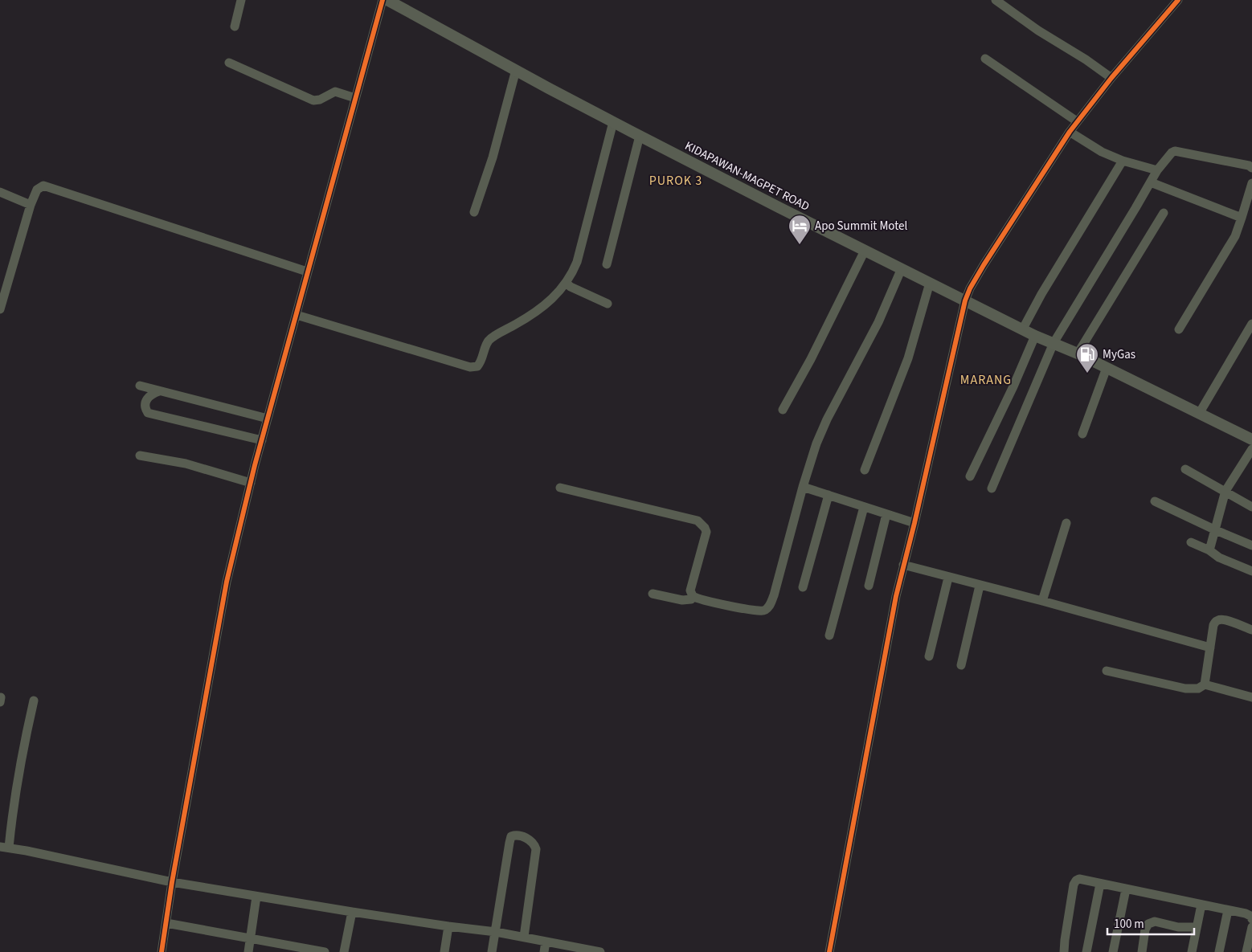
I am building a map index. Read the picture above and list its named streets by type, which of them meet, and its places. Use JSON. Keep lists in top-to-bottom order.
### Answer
{
  "streets": {
    "main road": ["KIDAPAWAN-MAGPET ROAD"]
  },
  "districts": ["PUROK 3", "MARANG"],
  "places": {
    "hotel": ["Apo Summit Motel"],
    "fuel station": ["MyGas"]
  },
  "scale_bar": "100 m"
}
